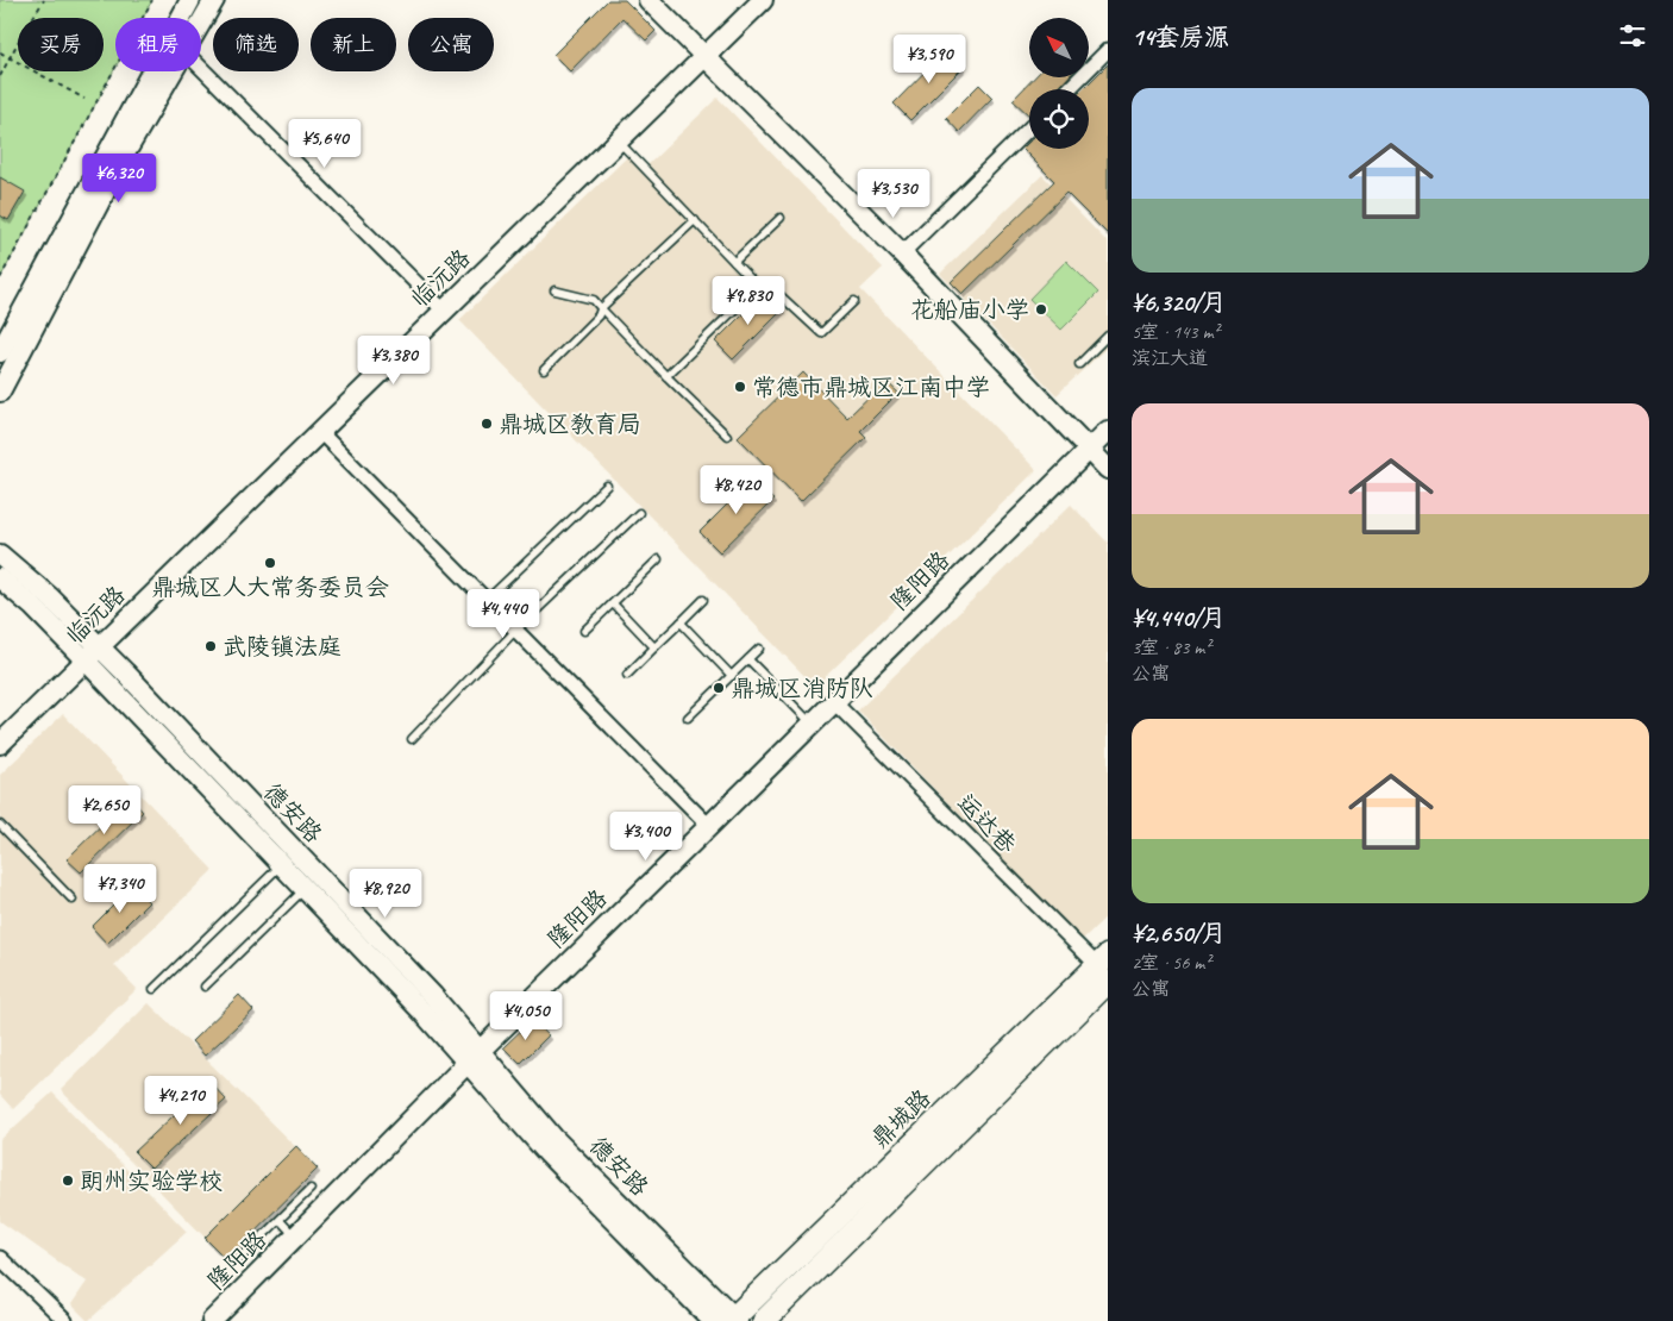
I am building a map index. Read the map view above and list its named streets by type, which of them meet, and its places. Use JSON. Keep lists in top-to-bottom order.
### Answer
{
  "streets": {
    "main road": ["鼎城路"],
    "street": [
      "临沅路",
      "隆阳路",
      "德安路",
      "运达巷"
    ]
  },
  "crossings": [
    ["临沅路", "德安路"],
    ["隆阳路", "德安路"],
    ["隆阳路", "运达巷"],
    ["德安路", "鼎城路"],
    ["运达巷", "鼎城路"]
  ],
  "places": [
    "花船庙小学",
    "常德市鼎城区江南中学",
    "鼎城区教育局",
    "鼎城区人大常务委员会",
    "武陵镇法庭",
    "鼎城区消防队",
    "朗州实验学校"
  ],
  "north": "top left",
  "page": {
    "heading": "14套房源",
    "chip": [
      "买房",
      "租房",
      "筛选",
      "新上",
      "公寓"
    ],
    "price": [
      "¥3,590",
      "¥5,640",
      "¥6,320",
      "¥3,530",
      "¥9,830",
      "¥3,380",
      "¥8,420",
      "¥4,440",
      "¥2,650",
      "¥3,400",
      "¥7,340",
      "¥8,920",
      "¥4,050",
      "¥4,210"
    ],
    "list": [
      {
        "name": "¥6,320/月",
        "note": "5室 · 143 m² · 滨江大道"
      },
      {
        "name": "¥4,440/月",
        "note": "3室 · 83 m² · 公寓"
      },
      {
        "name": "¥2,650/月",
        "note": "2室 · 56 m² · 公寓"
      }
    ]
  }
}
